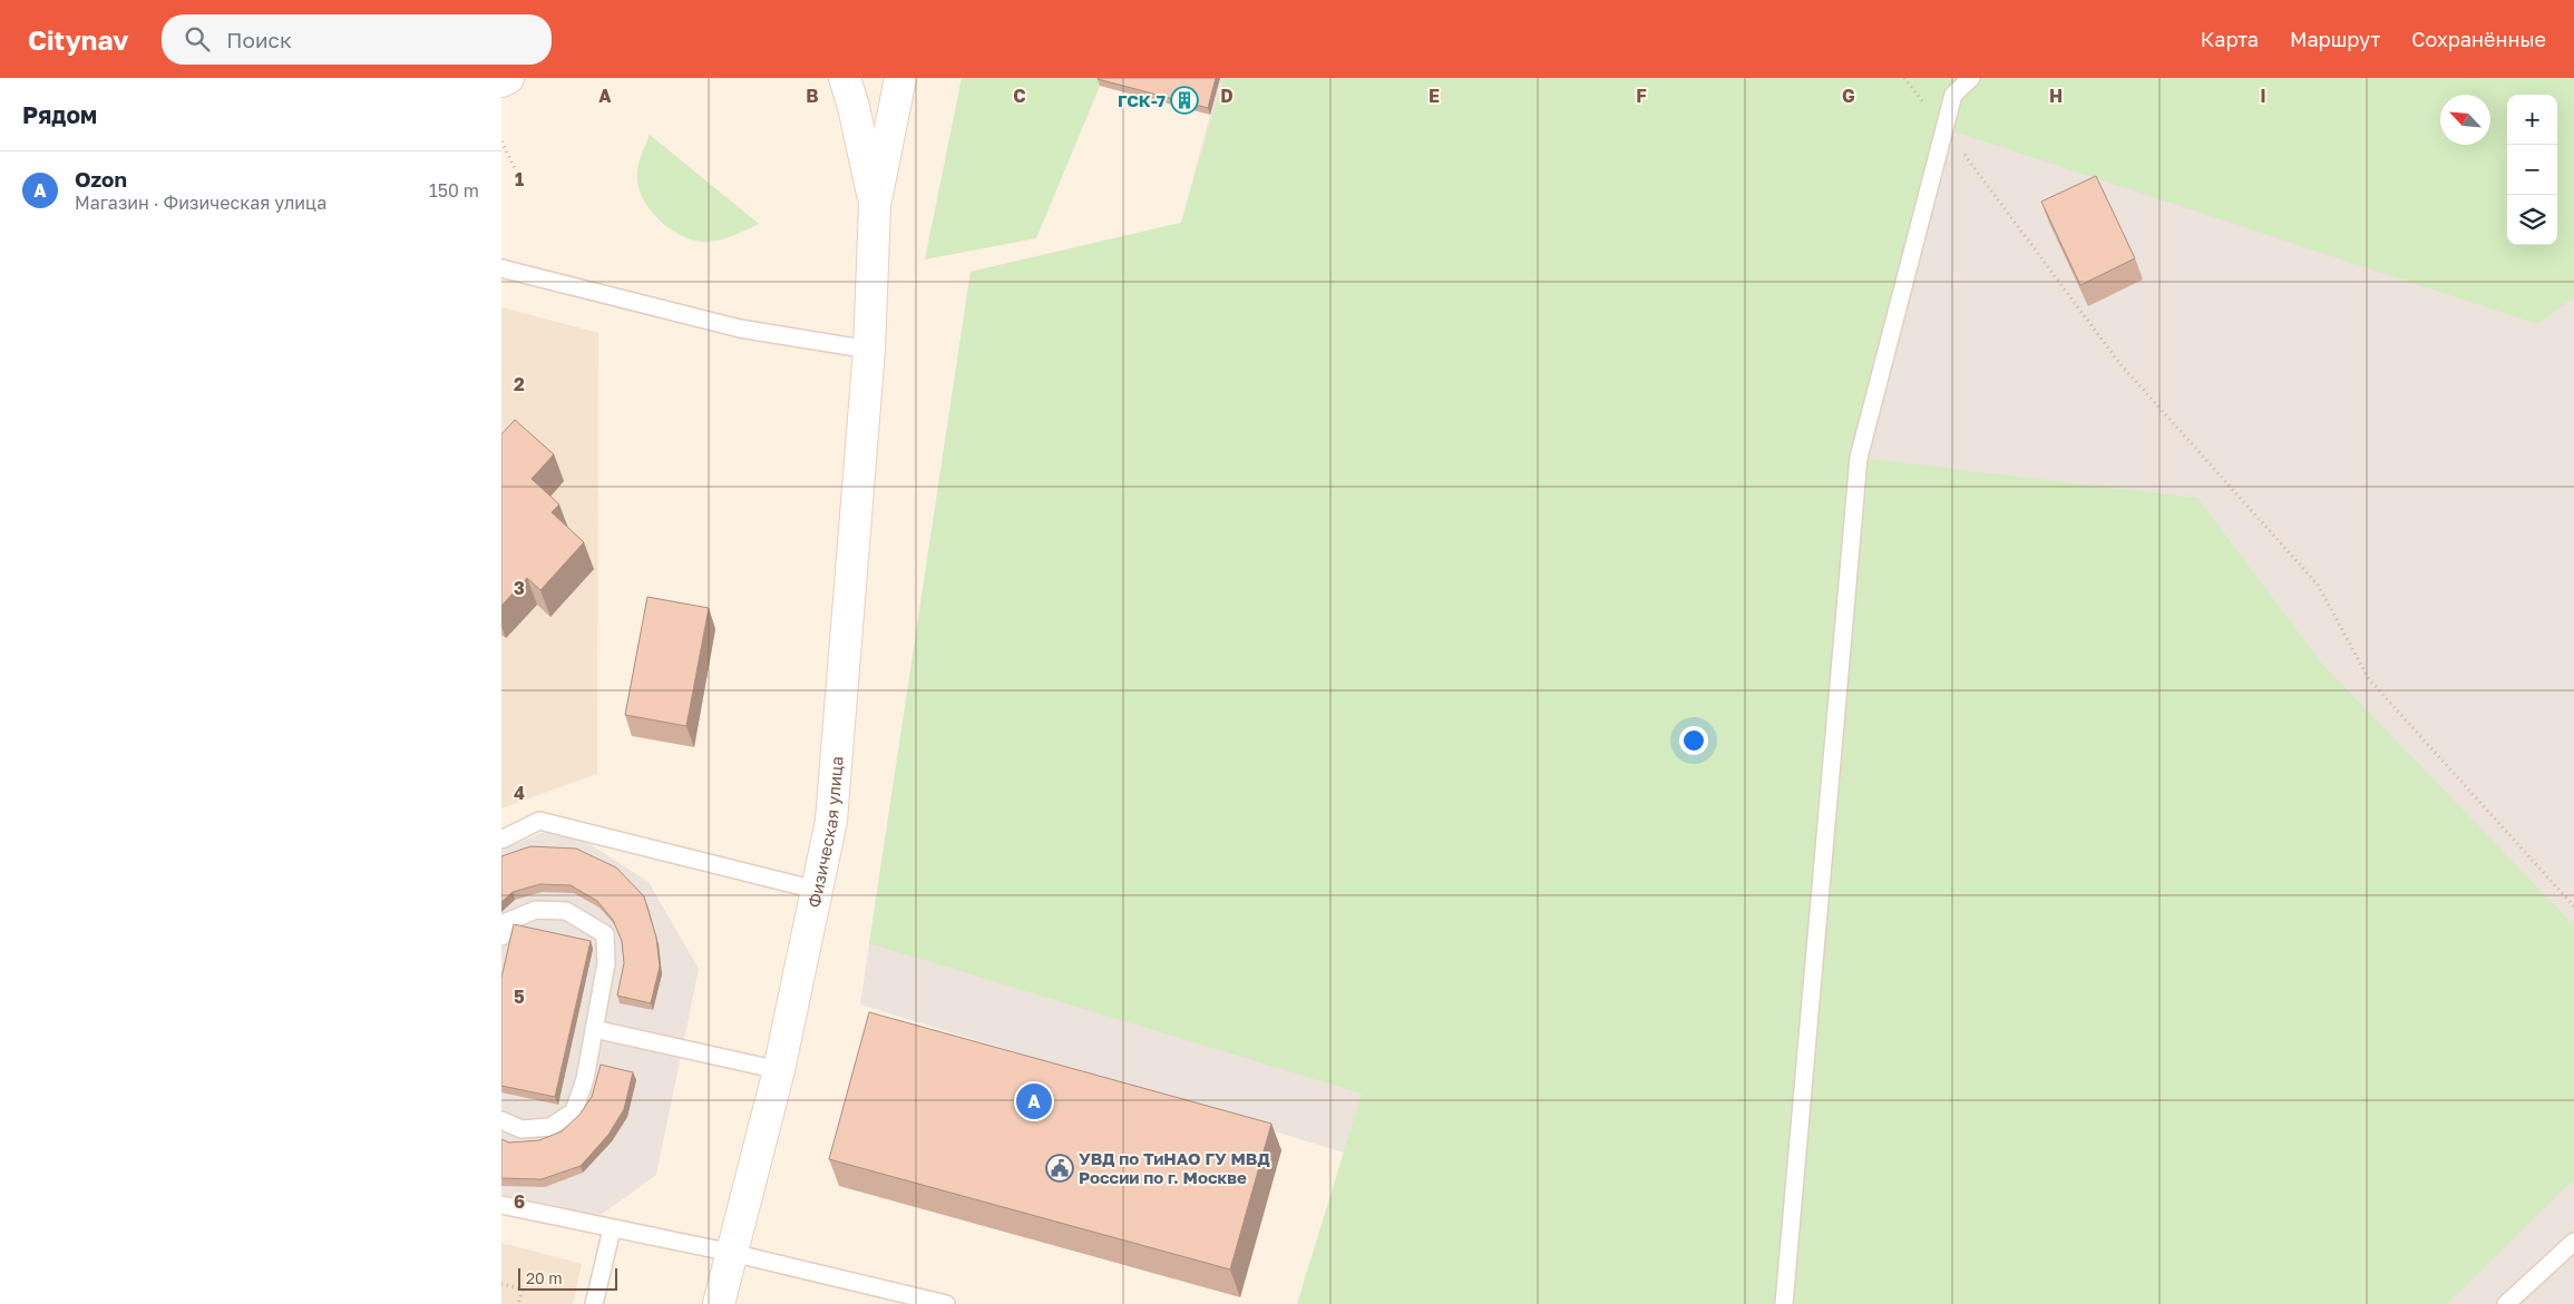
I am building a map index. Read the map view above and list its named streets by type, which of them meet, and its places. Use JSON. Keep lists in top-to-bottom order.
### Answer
{
  "streets": {
    "street": ["Физическая улица"]
  },
  "places": {
    "building": ["ГСК-7"],
    "public building": ["УВД по ТиНАО ГУ МВД России по г. Москве"]
  },
  "scale_bar": "20 m",
  "north": "top left",
  "page": {
    "header": "Citynav",
    "search": "Поиск",
    "nav": ["Карта", "Маршрут", "Сохранённые"],
    "heading": "Рядом",
    "map_buttons": ["+", "−"],
    "list": [
      {
        "mark": "A",
        "name": "Ozon",
        "note": "Магазин · Физическая улица",
        "value": "150 m"
      }
    ],
    "pins": "A",
    "scale": "20 m"
  },
  "grid": {
    "columns": [
      "A",
      "B",
      "C",
      "D",
      "E",
      "F",
      "G",
      "H",
      "I"
    ],
    "rows": [
      "1",
      "2",
      "3",
      "4",
      "5",
      "6"
    ]
  }
}
